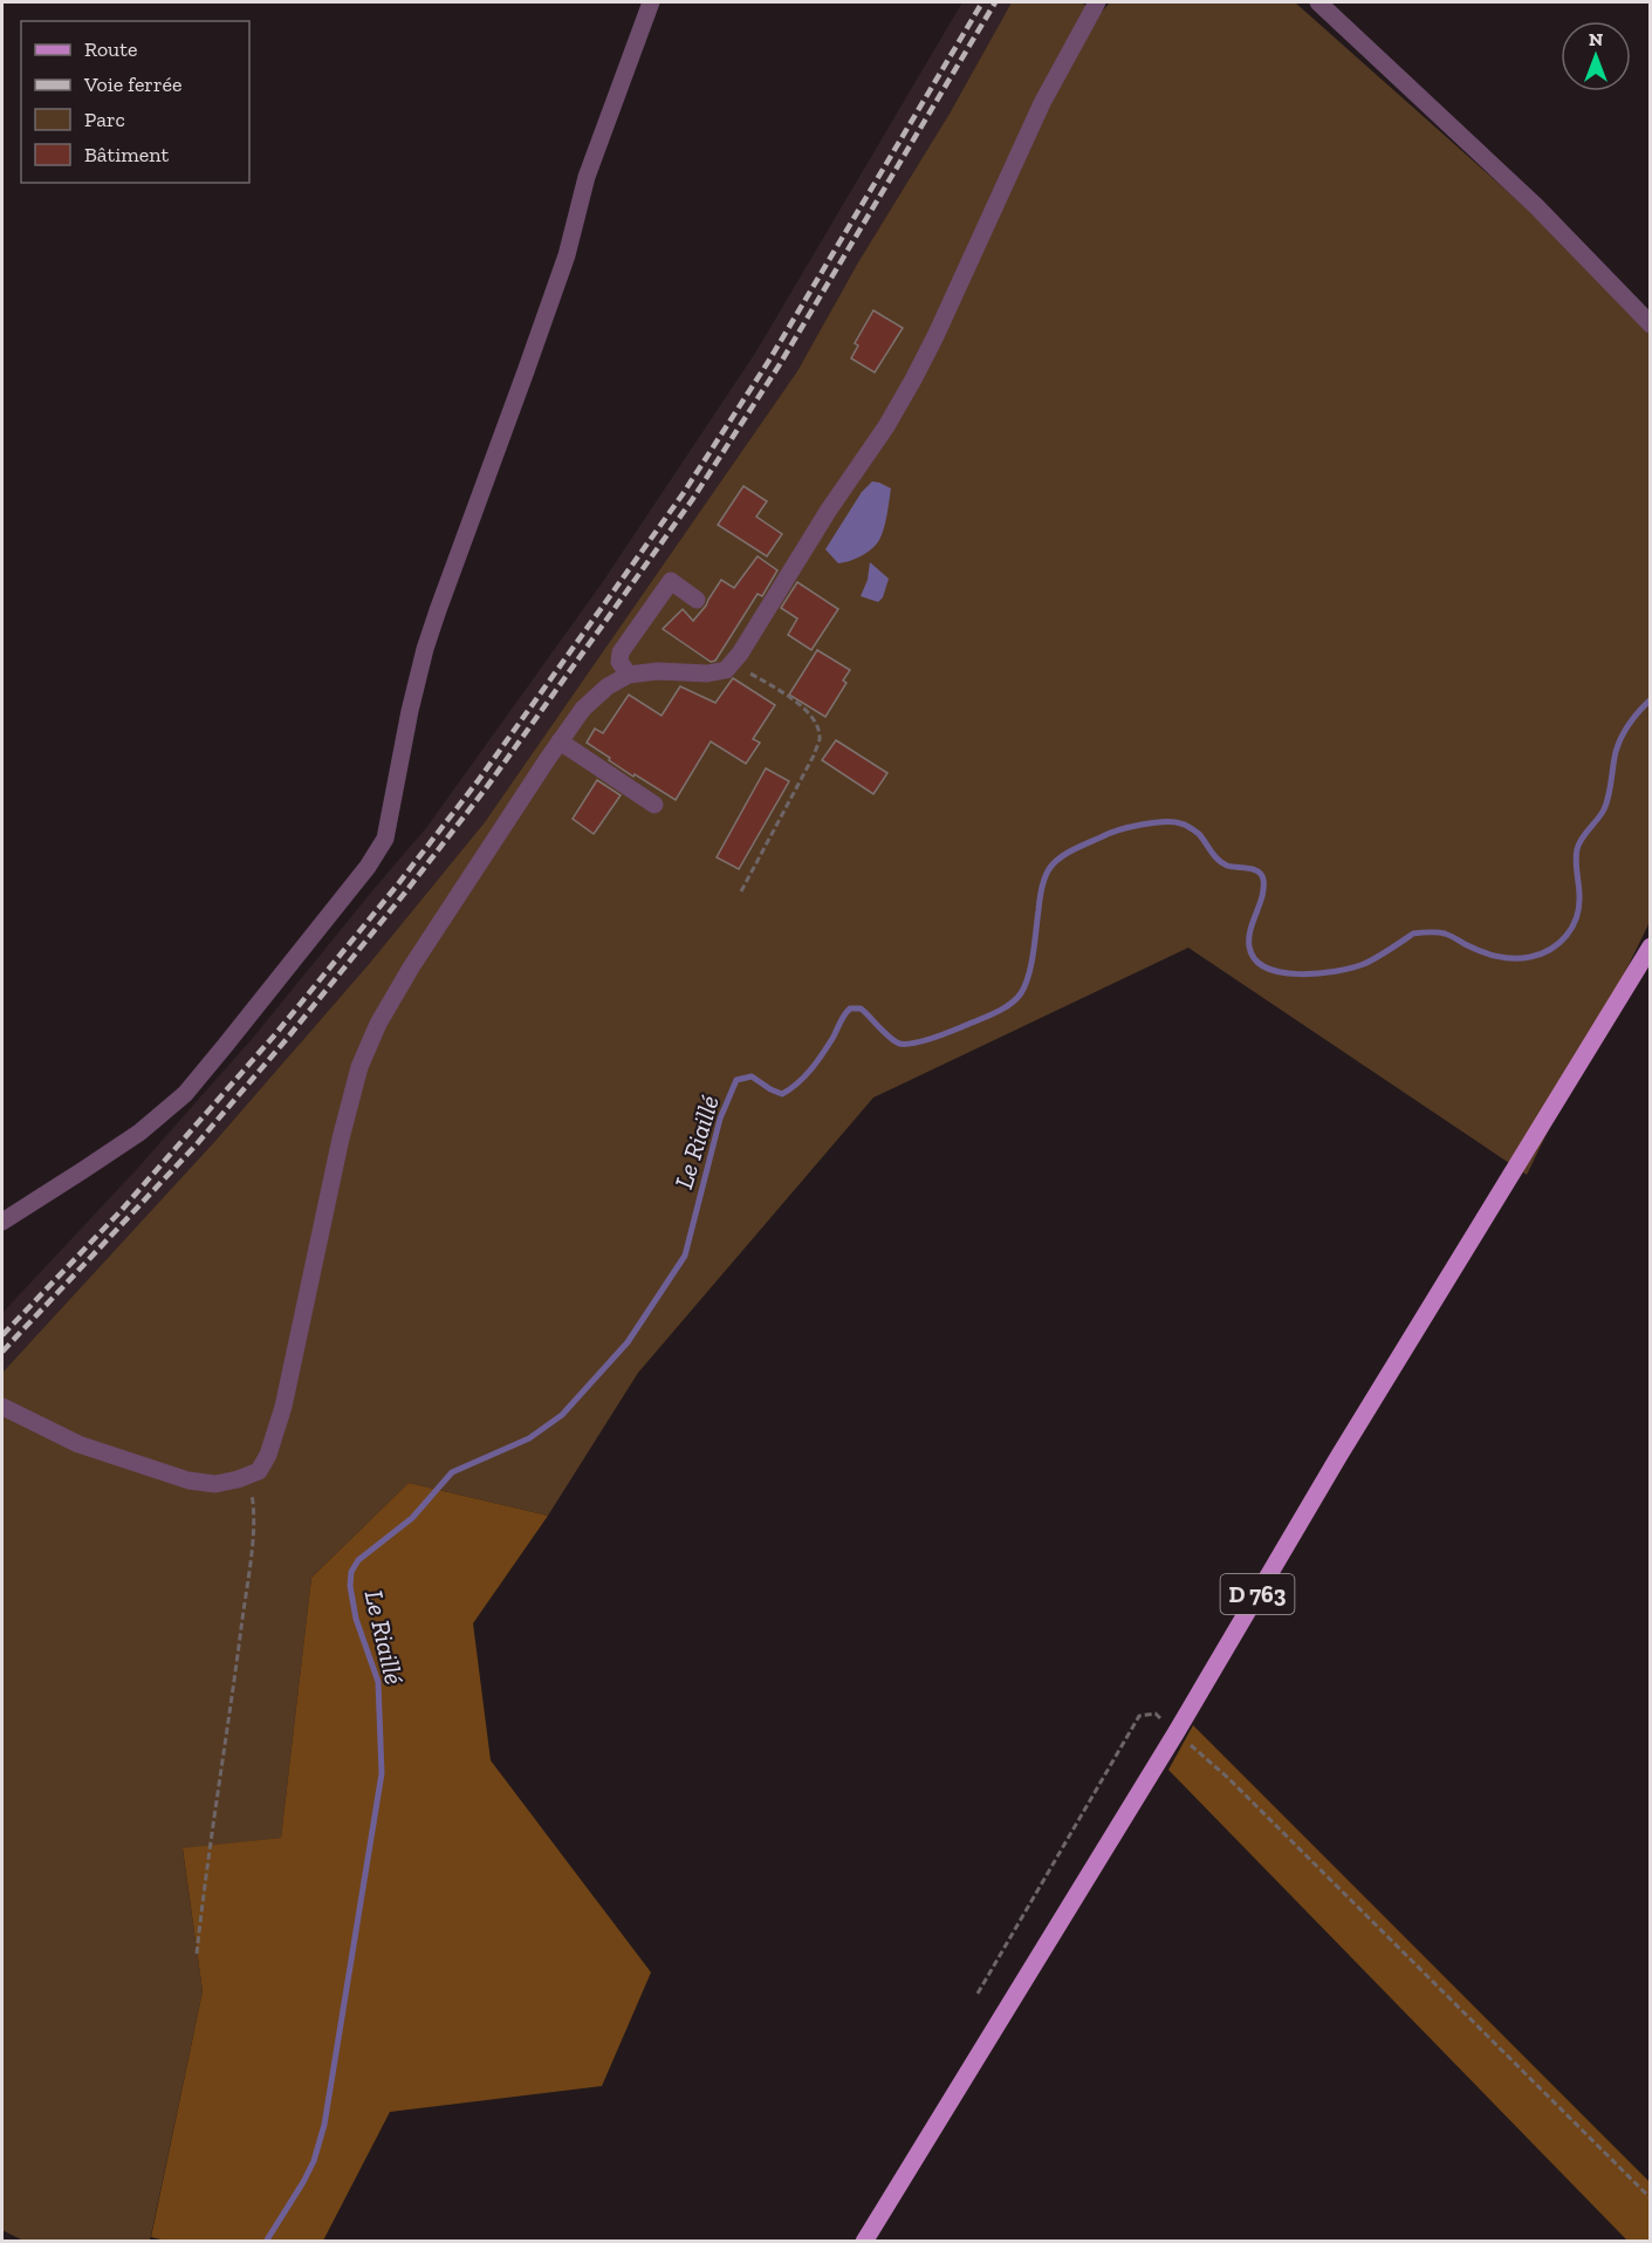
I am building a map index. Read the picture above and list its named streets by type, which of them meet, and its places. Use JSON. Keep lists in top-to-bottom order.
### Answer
{
  "streets": {
    "main road": ["D 763"]
  },
  "water": ["Le Riaillé"],
  "legend": [
    "Route",
    "Voie ferrée",
    "Parc",
    "Bâtiment"
  ],
  "north": "top"
}
